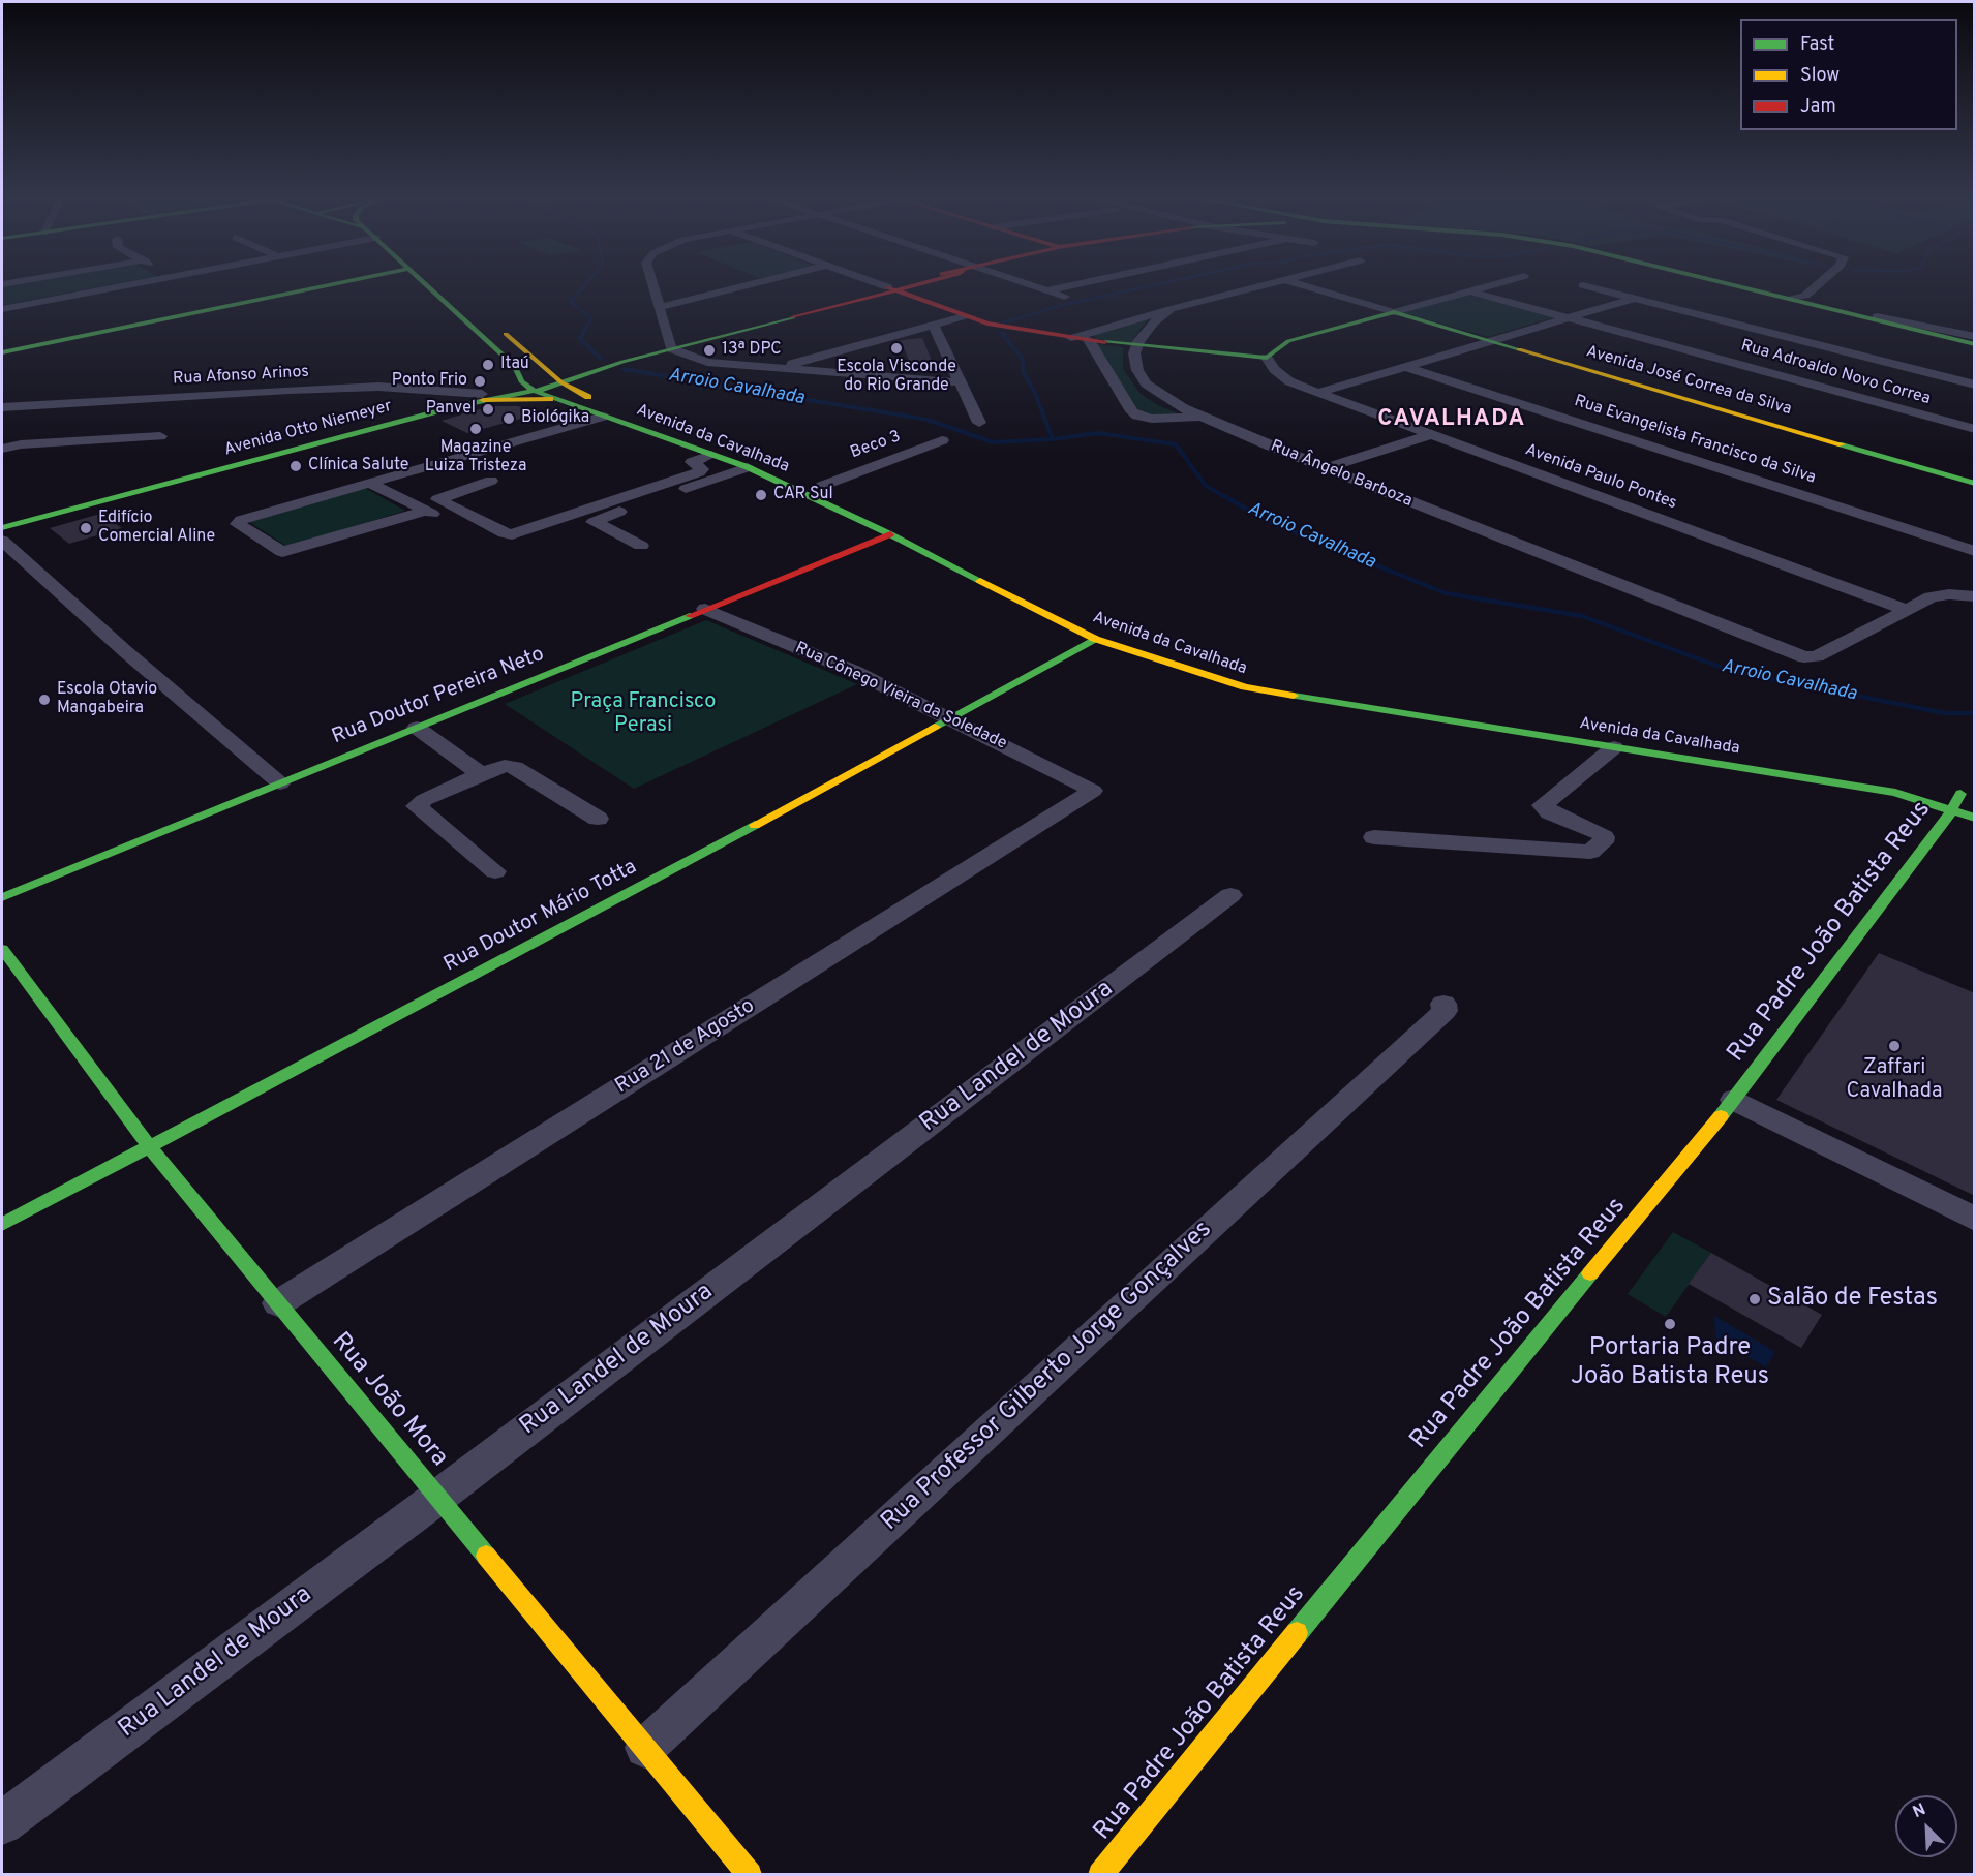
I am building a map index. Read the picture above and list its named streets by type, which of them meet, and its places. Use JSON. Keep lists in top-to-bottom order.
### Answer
{
  "streets": {
    "main road": [
      "Avenida José Correa da Silva",
      "Avenida Otto Niemeyer",
      "Avenida da Cavalhada",
      "Rua Doutor Pereira Neto",
      "Rua Doutor Mário Totta",
      "Rua Padre João Batista Reus",
      "Rua João Mora"
    ],
    "street": [
      "Rua Adroaldo Novo Correa",
      "Rua Afonso Arinos",
      "Rua Evangelista Francisco da Silva",
      "Beco 3",
      "Rua Ângelo Barboza",
      "Avenida Paulo Pontes",
      "Rua Cônego Vieira da Soledade",
      "Rua 21 de Agosto",
      "Rua Landel de Moura",
      "Rua Professor Gilberto Jorge Gonçalves"
    ]
  },
  "crossings": [
    ["Rua Afonso Arinos", "Avenida Otto Niemeyer"],
    ["Avenida Otto Niemeyer", "Avenida da Cavalhada"],
    ["Avenida da Cavalhada", "Beco 3"],
    ["Avenida da Cavalhada", "Rua Doutor Pereira Neto"],
    ["Avenida da Cavalhada", "Rua Doutor Mário Totta"],
    ["Avenida da Cavalhada", "Rua Padre João Batista Reus"],
    ["Rua Ângelo Barboza", "Avenida Paulo Pontes"],
    ["Rua Doutor Pereira Neto", "Rua Cônego Vieira da Soledade"],
    ["Rua Cônego Vieira da Soledade", "Rua Doutor Mário Totta"],
    ["Rua Cônego Vieira da Soledade", "Rua 21 de Agosto"],
    ["Rua Doutor Mário Totta", "Rua João Mora"],
    ["Rua 21 de Agosto", "Rua João Mora"],
    ["Rua Landel de Moura", "Rua João Mora"],
    ["Rua Professor Gilberto Jorge Gonçalves", "Rua João Mora"]
  ],
  "districts": ["CAVALHADA"],
  "water": ["Arroio Cavalhada"],
  "parks": ["Praça Francisco Perasi"],
  "places": [
    "Escola Visconde do Rio Grande",
    "13ª DPC",
    "Itaú",
    "Ponto Frio",
    "Panvel",
    "Biológika",
    "Magazine Luiza Tristeza",
    "Clínica Salute",
    "CAR Sul",
    "Edifício Comercial Aline",
    "Escola Otavio Mangabeira",
    "Zaffari Cavalhada",
    "Salão de Festas",
    "Portaria Padre João Batista Reus"
  ],
  "legend": ["Fast", "Slow", "Jam"],
  "north": "top left"
}
